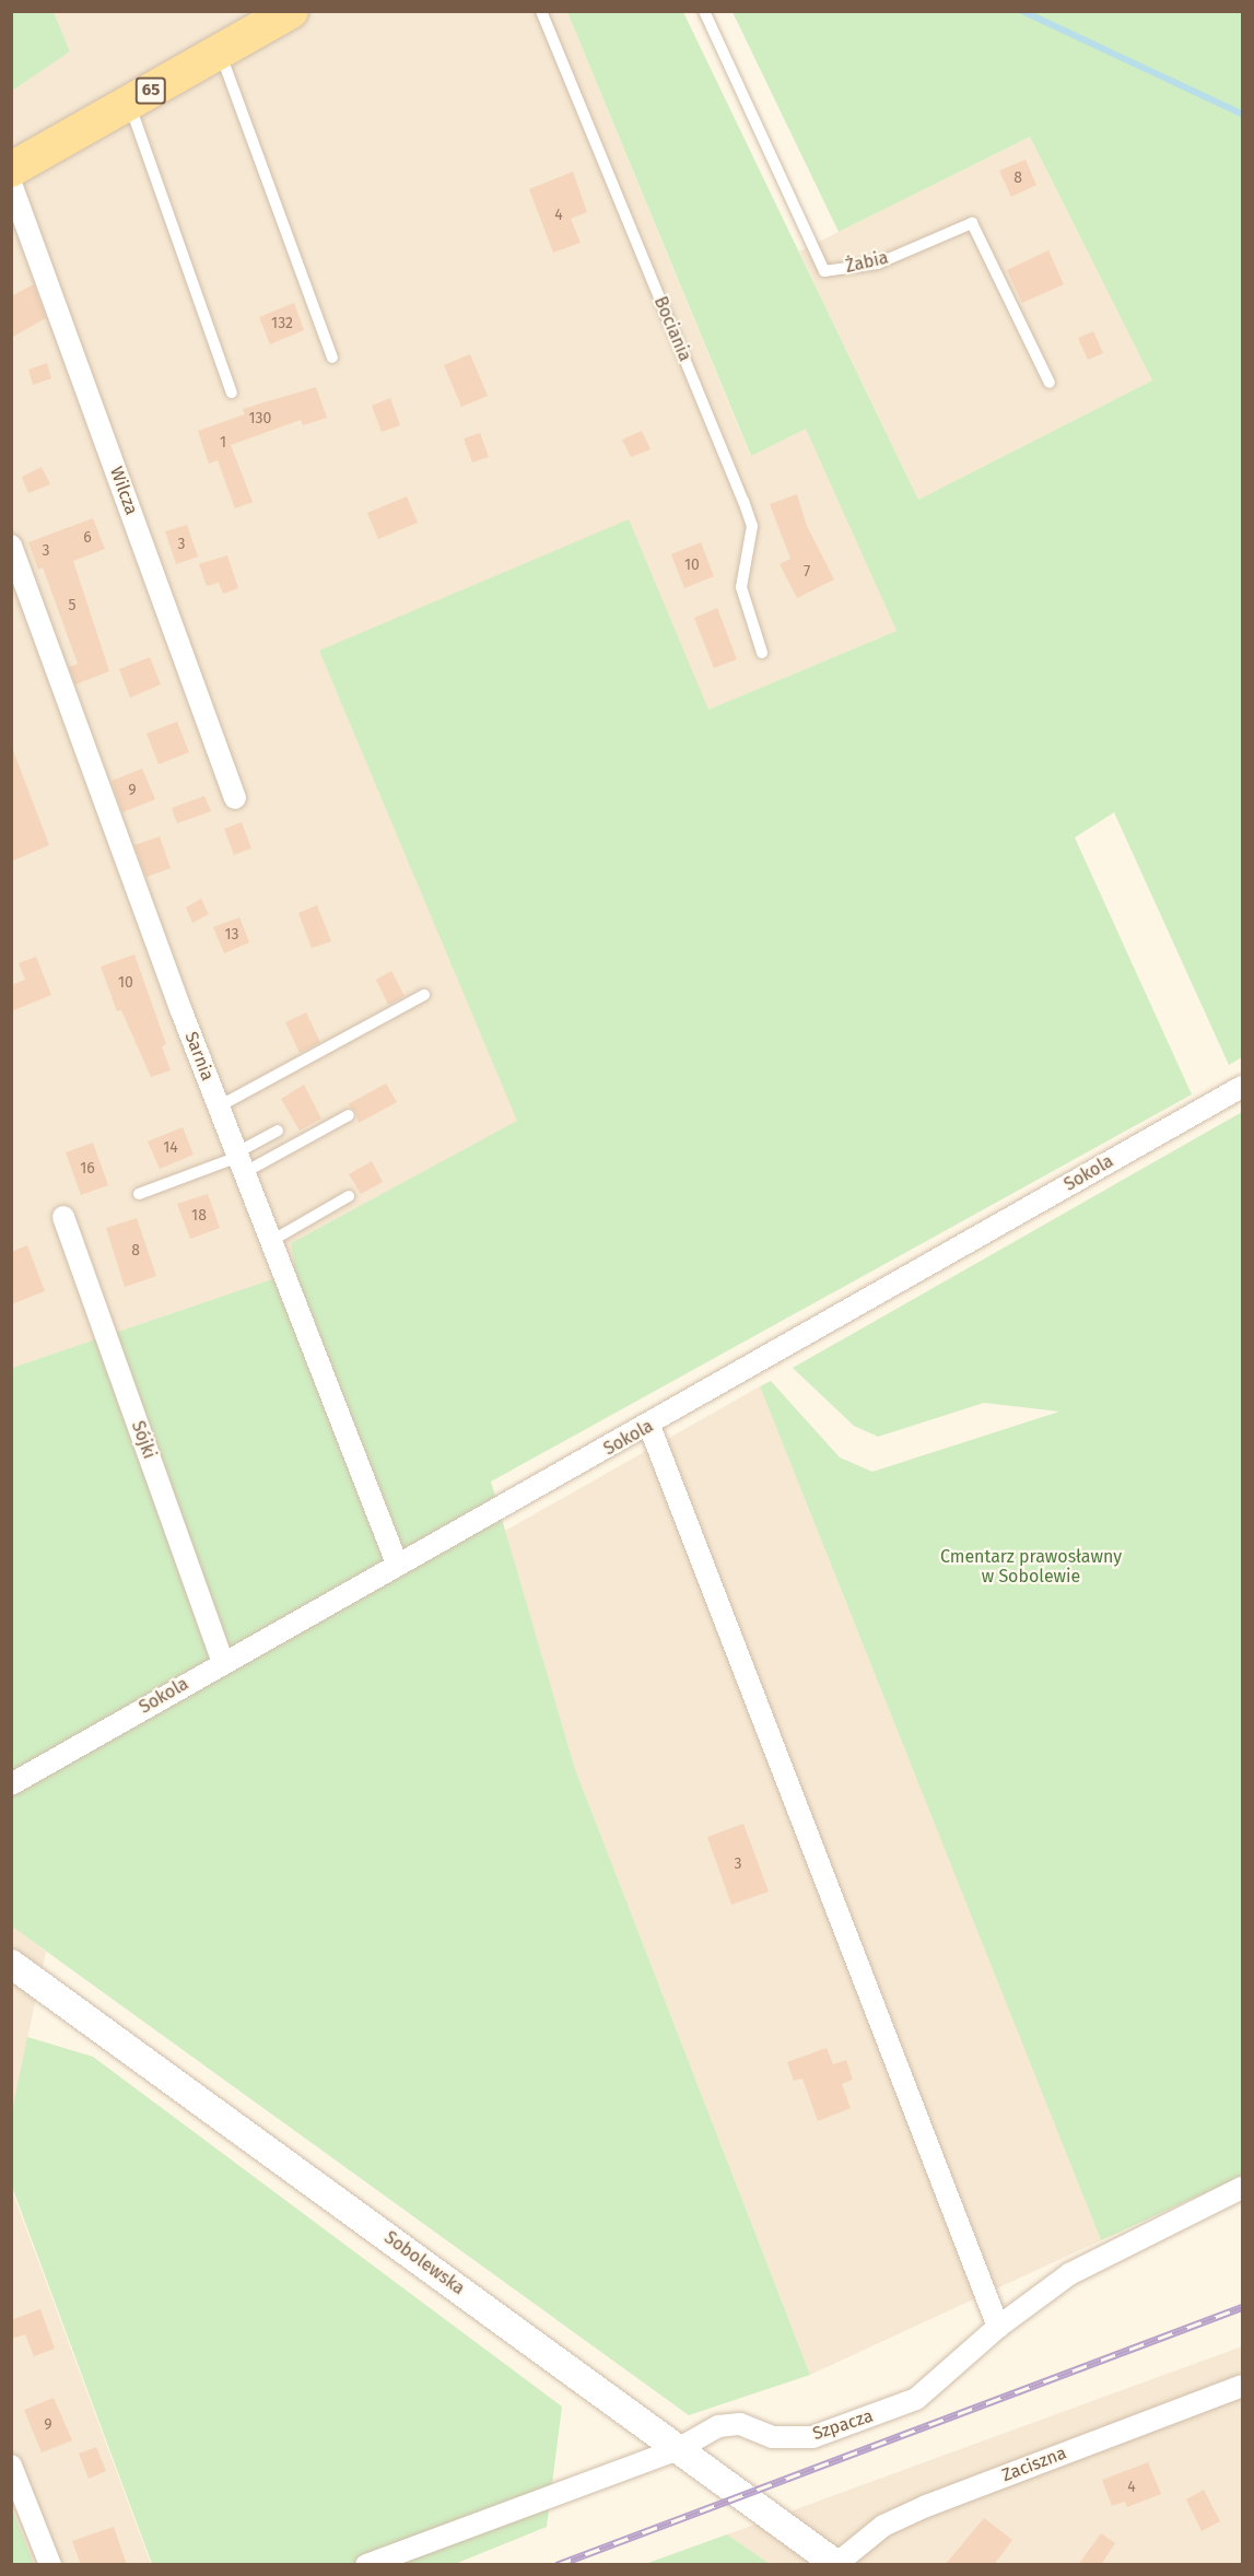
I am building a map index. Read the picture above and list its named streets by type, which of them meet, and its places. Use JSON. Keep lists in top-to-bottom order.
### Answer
{
  "streets": {
    "main road": ["65"],
    "street": [
      "Wilcza",
      "Sarnia",
      "Sokola",
      "Sójki",
      "Sobolewska",
      "Szpacza",
      "Zaciszna"
    ],
    "lane": ["Żabia", "Bociania"]
  },
  "crossings": [
    ["Sarnia", "Sokola"],
    ["Sokola", "Sójki"],
    ["Sobolewska", "Szpacza"],
    ["Sobolewska", "Zaciszna"]
  ],
  "parks": ["Cmentarz prawosławny w Sobolewie"],
  "house_numbers": [
    "8",
    "4",
    "132",
    "130",
    "1",
    "6",
    "3",
    "3",
    "10",
    "7",
    "5",
    "9",
    "13",
    "10",
    "14",
    "16",
    "18",
    "8",
    "3",
    "9",
    "4"
  ]
}
